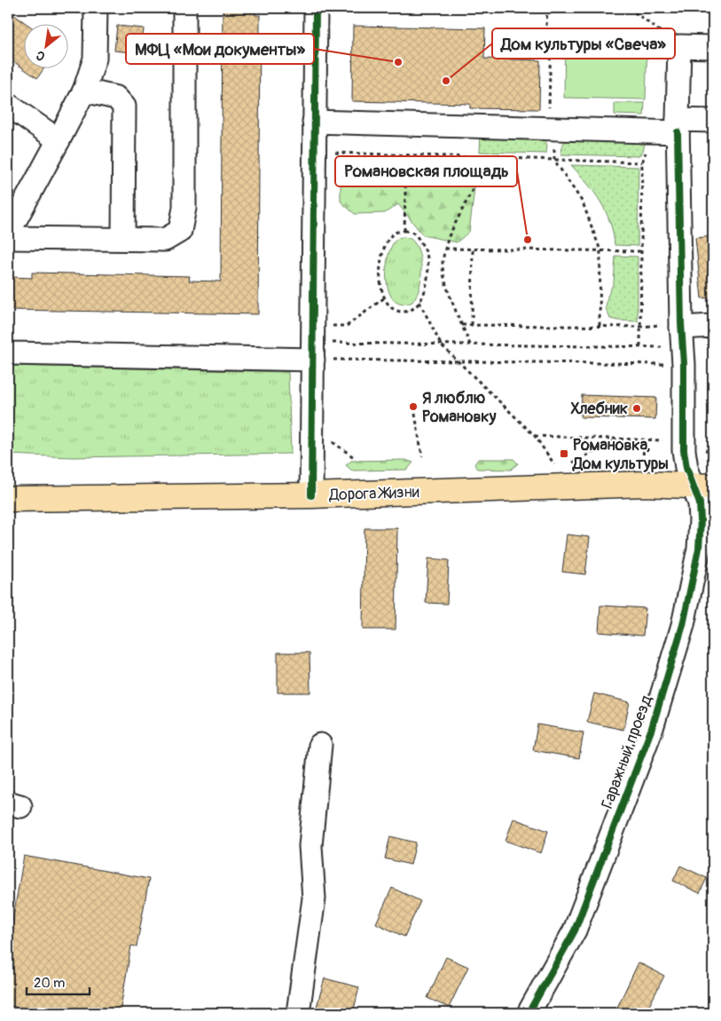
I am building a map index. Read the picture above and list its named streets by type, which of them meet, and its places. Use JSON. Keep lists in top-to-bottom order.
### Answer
{
  "streets": {
    "main road": ["Дорога Жизни"],
    "street": ["Гаражный проезд"]
  },
  "crossings": [
    ["Дорога Жизни", "Гаражный проезд"]
  ],
  "places": {
    "other": [
      "МФЦ «Мои документы»",
      "Дом культуры «Свеча»",
      "Романовская площадь",
      "Я люблю Романовку",
      "Хлебник"
    ],
    "transit": ["Романовка, Дом культуры"]
  },
  "scale_bar": "20 m",
  "north": "bottom left"
}
